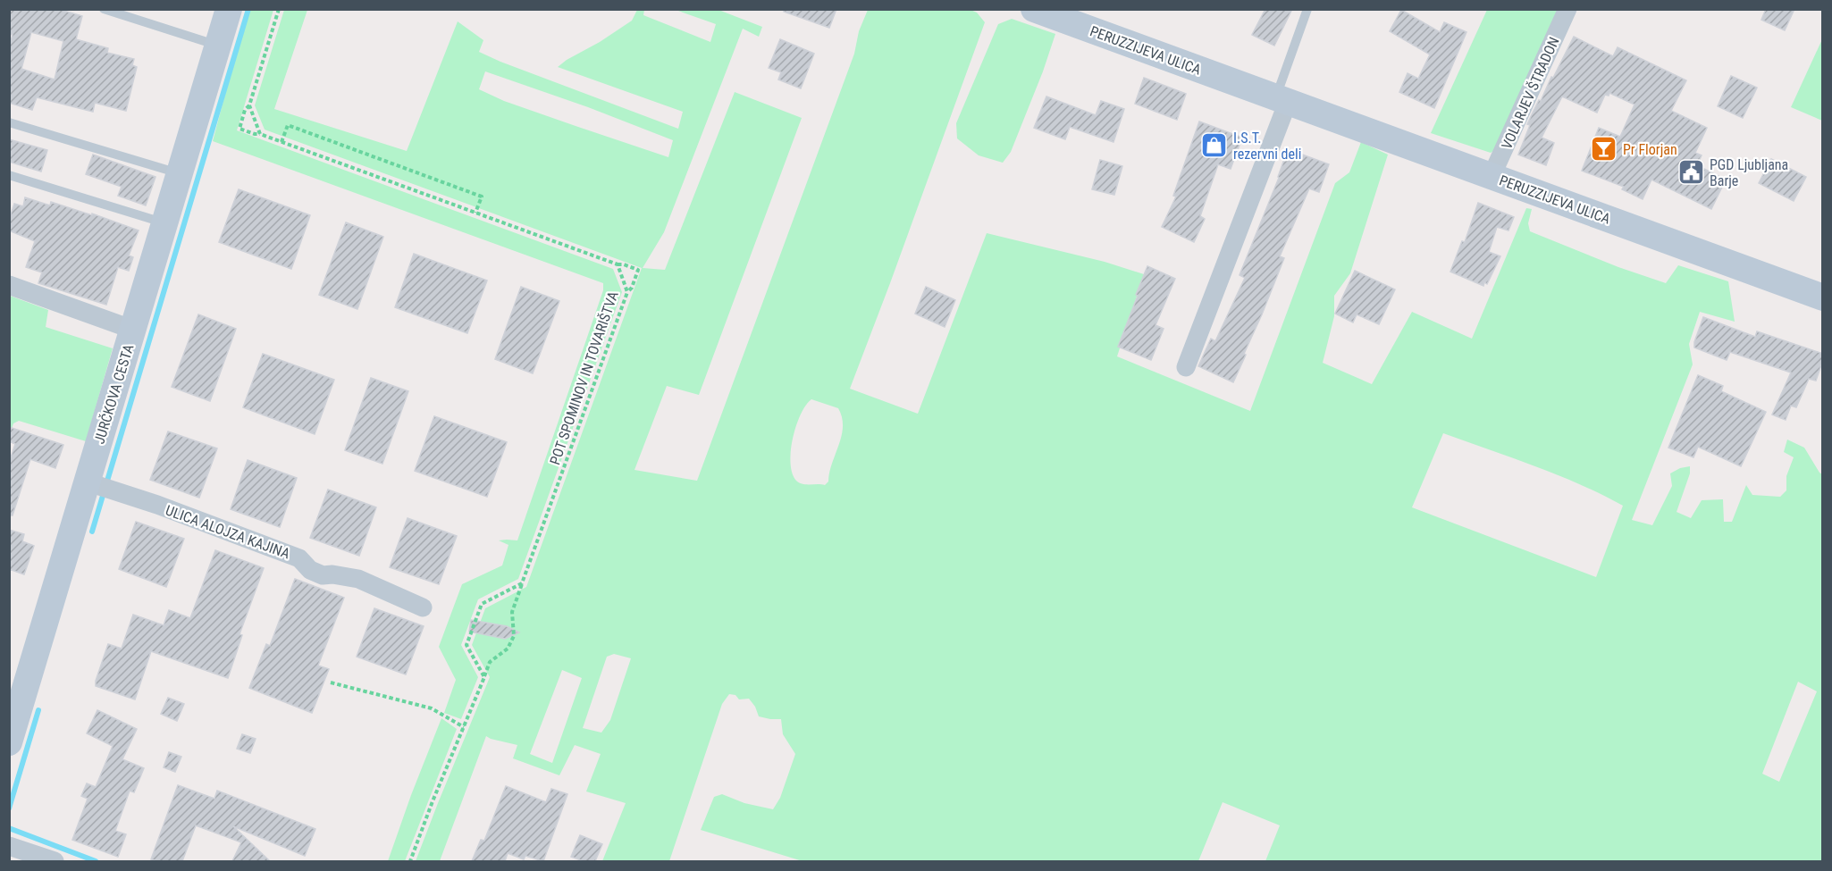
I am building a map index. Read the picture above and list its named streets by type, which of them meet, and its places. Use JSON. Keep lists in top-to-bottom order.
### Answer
{
  "streets": {
    "main road": ["PERUZZIJEVA ULICA", "JURČKOVA CESTA"],
    "street": ["VOLARJEV ŠTRADON", "ULICA ALOJZA KAJINA"],
    "path": ["POT SPOMINOV IN TOVARIŠTVA"]
  },
  "crossings": [
    ["PERUZZIJEVA ULICA", "VOLARJEV ŠTRADON"],
    ["JURČKOVA CESTA", "ULICA ALOJZA KAJINA"]
  ],
  "places": {
    "shop": ["I.S.T. rezervni deli"],
    "bar": ["Pr Florjan"],
    "public building": ["PGD Ljubljana Barje"]
  }
}
